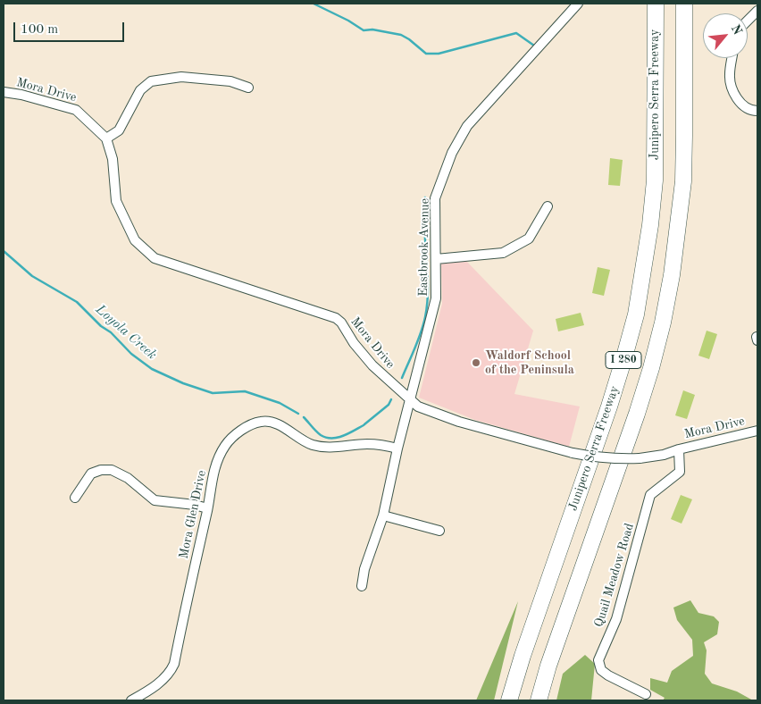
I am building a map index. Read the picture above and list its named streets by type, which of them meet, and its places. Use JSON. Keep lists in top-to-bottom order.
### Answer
{
  "streets": {
    "highway": ["Junipero Serra Freeway", "I 280"],
    "street": [
      "Mora Drive",
      "Eastbrook Avenue",
      "Mora Glen Drive",
      "Quail Meadow Road"
    ]
  },
  "crossings": [
    ["Mora Drive", "Eastbrook Avenue"],
    ["Mora Drive", "Quail Meadow Road"],
    ["Eastbrook Avenue", "Mora Glen Drive"]
  ],
  "water": ["Loyola Creek"],
  "places": ["Waldorf School of the Peninsula"],
  "scale_bar": "100 m",
  "north": "top right"
}
